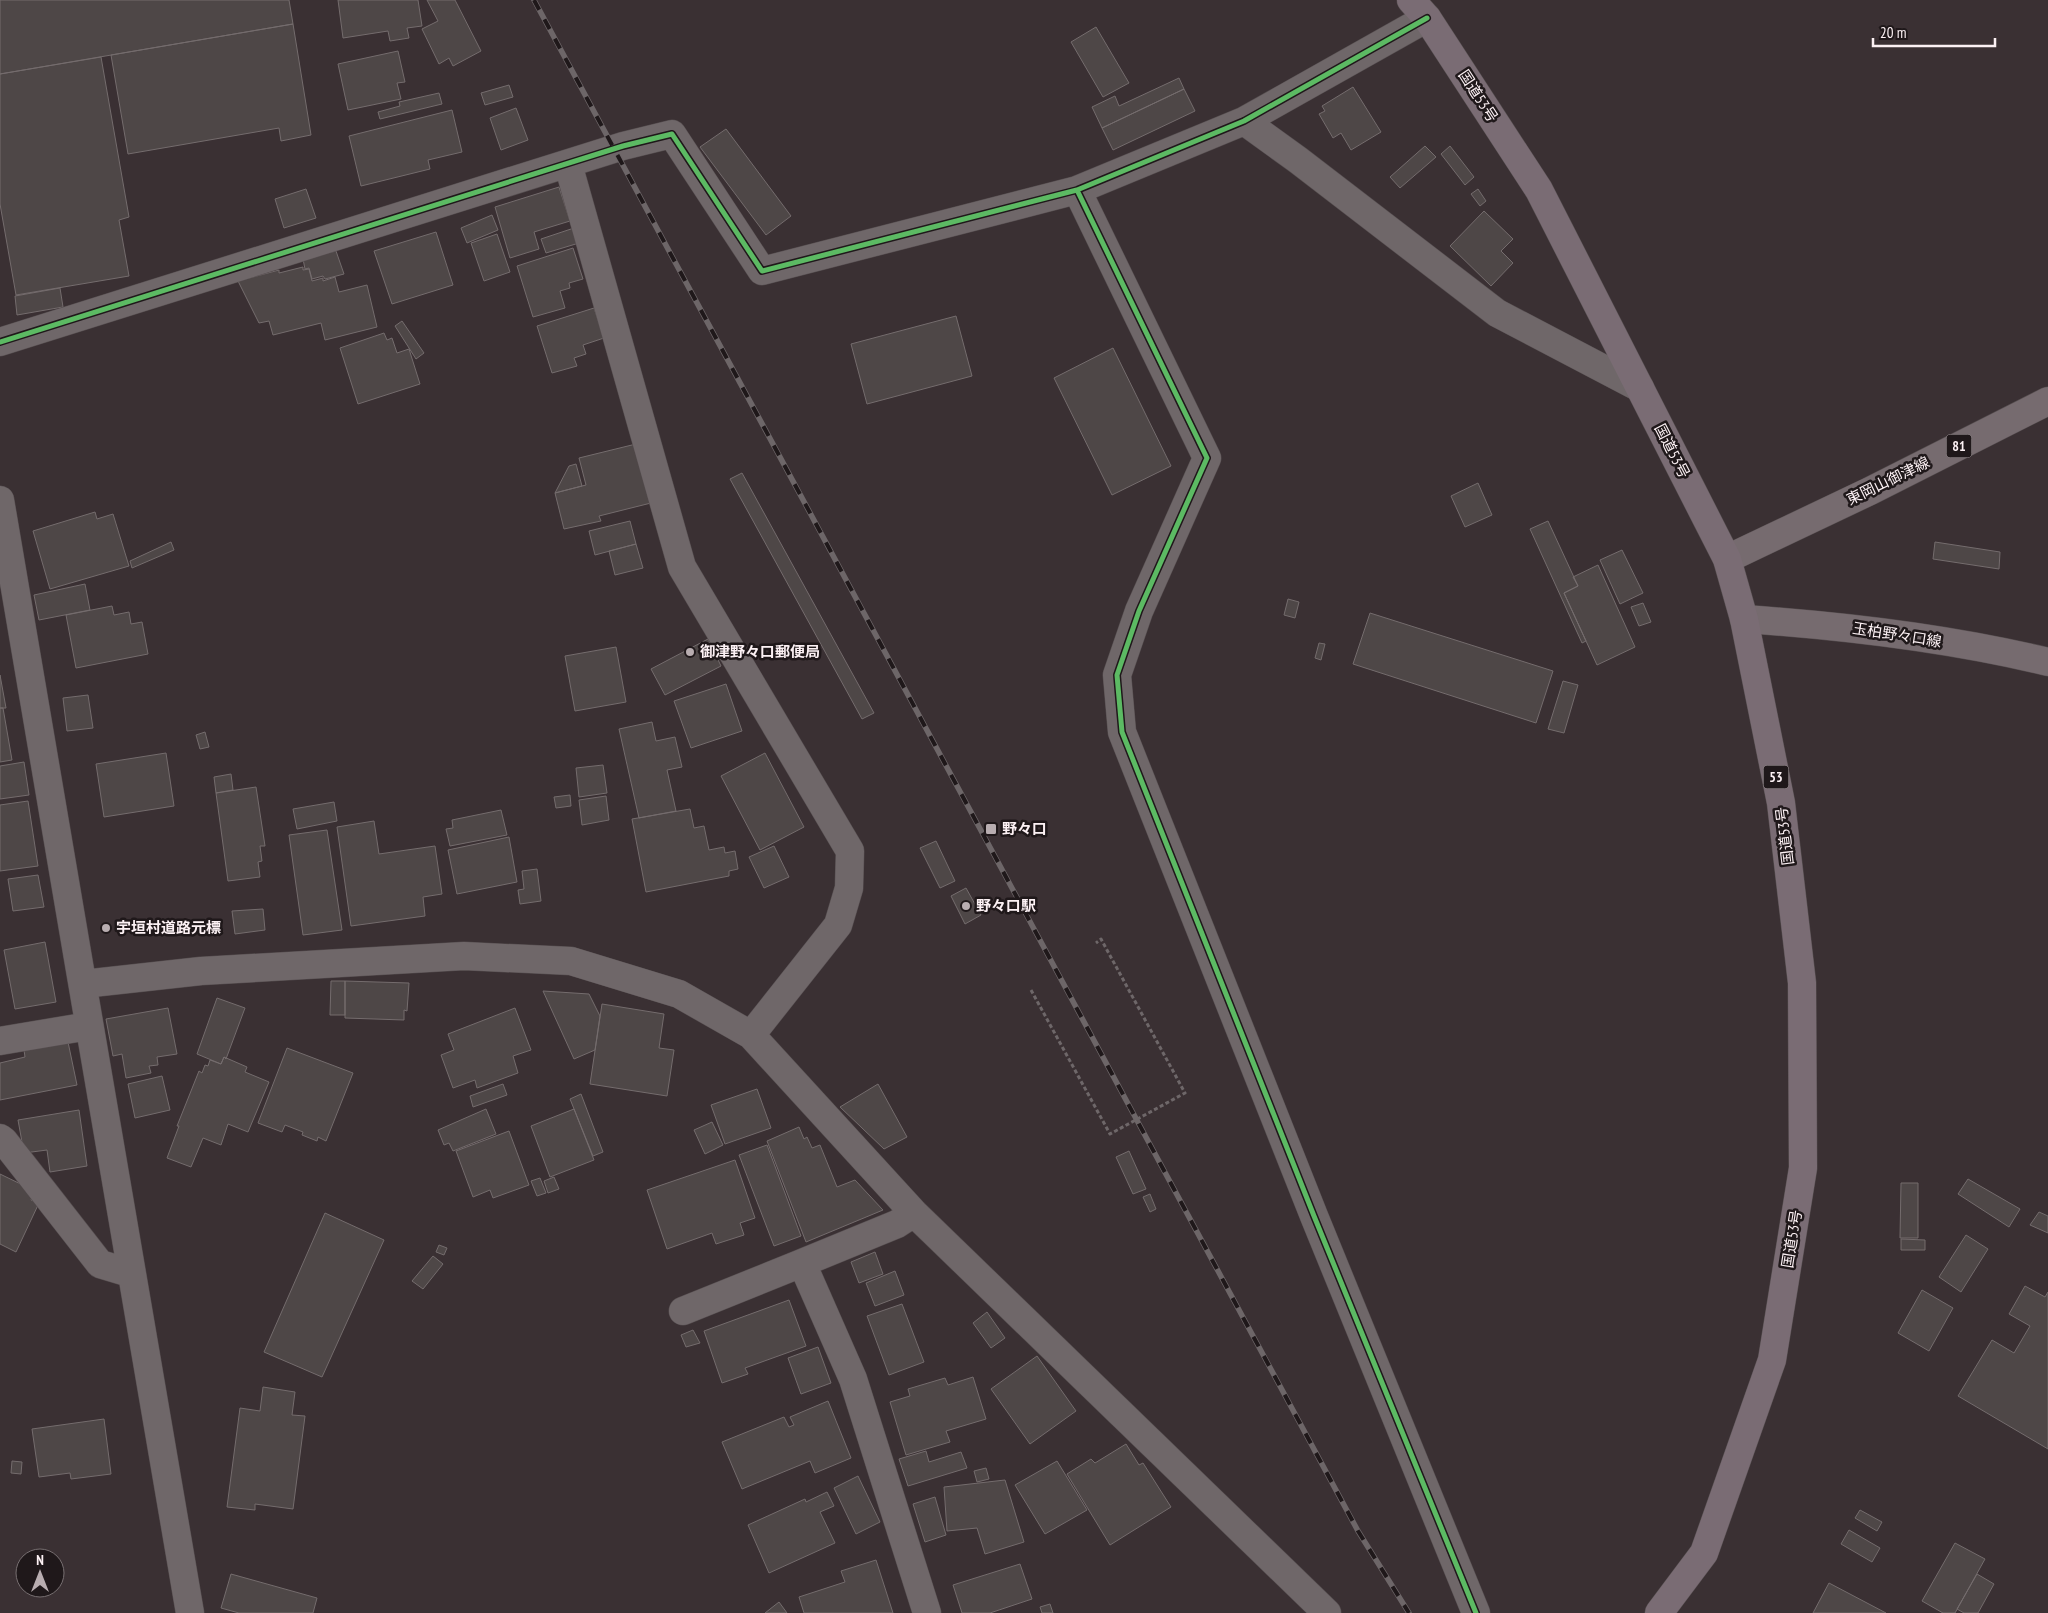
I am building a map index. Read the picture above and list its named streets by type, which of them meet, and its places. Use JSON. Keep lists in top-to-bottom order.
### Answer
{
  "streets": {
    "highway": ["国道53号", "53"],
    "main road": ["81", "東岡山御津線", "玉柏野々口線"]
  },
  "crossings": [
    ["国道53号", "東岡山御津線"],
    ["国道53号", "玉柏野々口線"]
  ],
  "places": {
    "other": ["御津野々口郵便局", "野々口駅", "宇垣村道路元標"],
    "transit": ["野々口"]
  },
  "scale_bar": "20 m",
  "north": "top"
}
